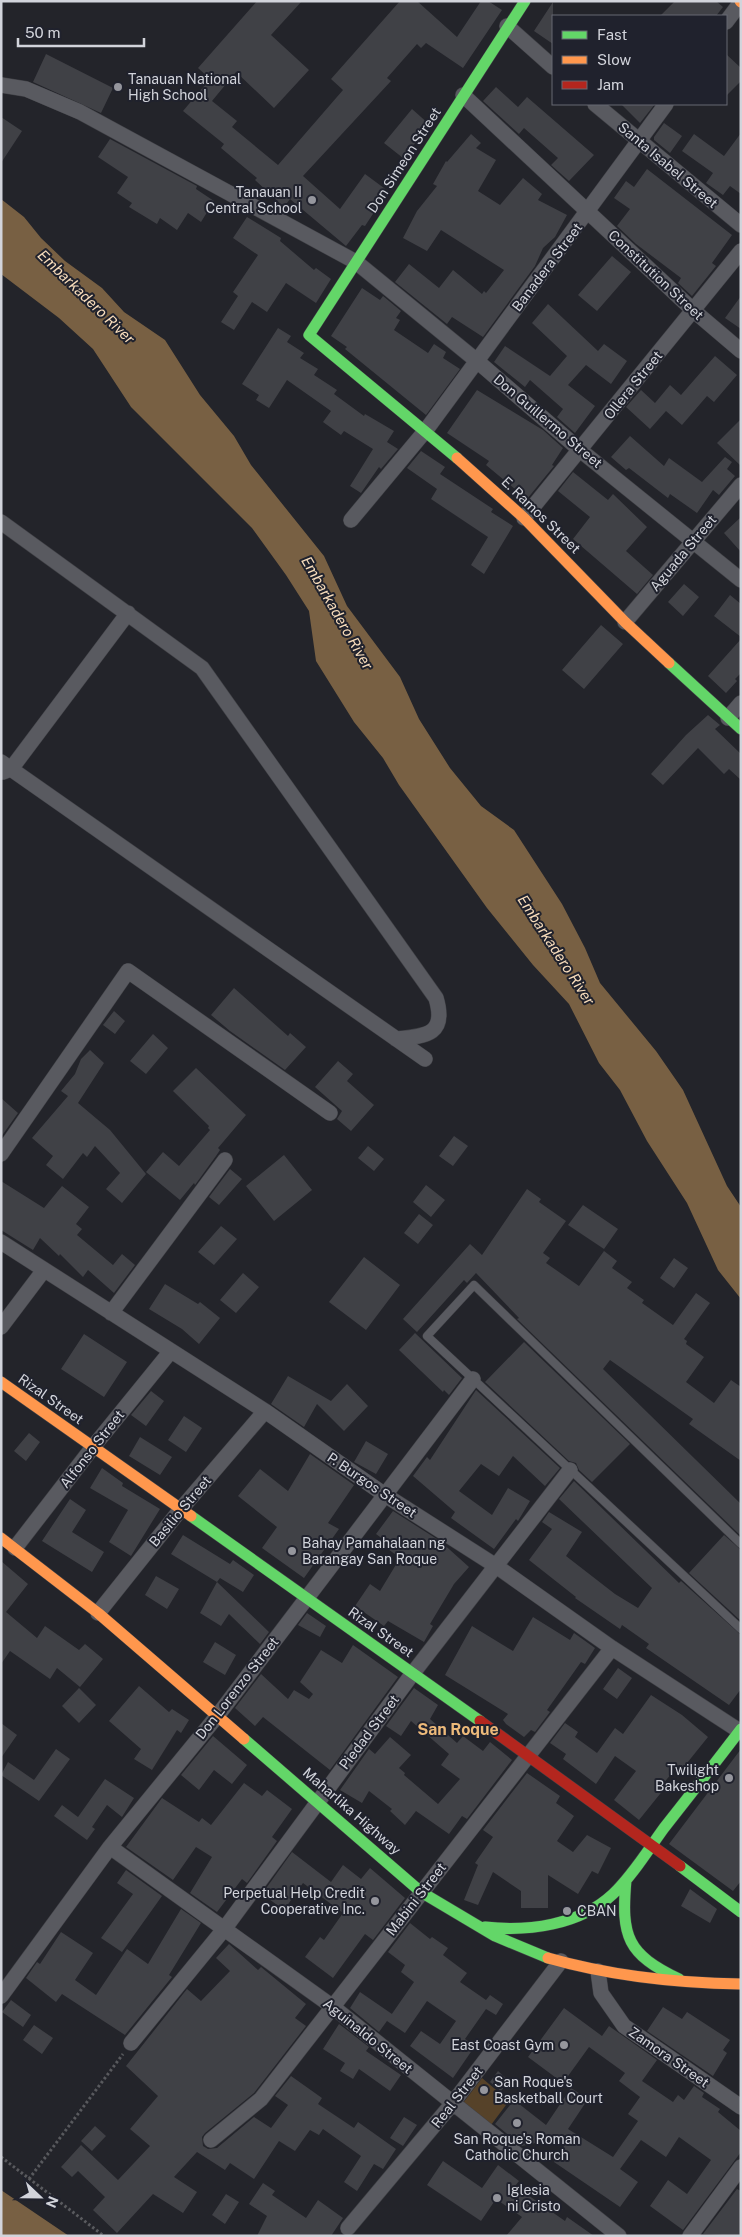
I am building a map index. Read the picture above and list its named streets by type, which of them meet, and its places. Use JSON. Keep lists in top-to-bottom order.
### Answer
{
  "streets": {
    "main road": [
      "Don Simeon Street",
      "E. Ramos Street",
      "Rizal Street",
      "Maharlika Highway"
    ],
    "street": [
      "Santa Isabel Street",
      "Banadera Street",
      "Constitution Street",
      "Ollera Street",
      "Don Guillermo Street",
      "Aguada Street",
      "Alfonso Street",
      "P. Burgos Street",
      "Basilio Street",
      "Don Lorenzo Street",
      "Piedad Street",
      "Mabini Street",
      "Aguinaldo Street",
      "Zamora Street",
      "Real Street"
    ]
  },
  "crossings": [
    ["Don Simeon Street", "Constitution Street"],
    ["Don Simeon Street", "Don Guillermo Street"],
    ["Don Simeon Street", "E. Ramos Street"],
    ["Santa Isabel Street", "Banadera Street"],
    ["Banadera Street", "Constitution Street"],
    ["Banadera Street", "Don Guillermo Street"],
    ["Banadera Street", "E. Ramos Street"],
    ["Constitution Street", "Ollera Street"],
    ["Ollera Street", "Don Guillermo Street"],
    ["Ollera Street", "E. Ramos Street"],
    ["Don Guillermo Street", "Aguada Street"],
    ["E. Ramos Street", "Aguada Street"],
    ["Rizal Street", "Alfonso Street"],
    ["Rizal Street", "Basilio Street"],
    ["Rizal Street", "Don Lorenzo Street"],
    ["Rizal Street", "Piedad Street"],
    ["Rizal Street", "Mabini Street"],
    ["Alfonso Street", "P. Burgos Street"],
    ["Alfonso Street", "Maharlika Highway"],
    ["P. Burgos Street", "Basilio Street"],
    ["P. Burgos Street", "Don Lorenzo Street"],
    ["P. Burgos Street", "Piedad Street"],
    ["P. Burgos Street", "Mabini Street"],
    ["Basilio Street", "Maharlika Highway"],
    ["Don Lorenzo Street", "Maharlika Highway"],
    ["Don Lorenzo Street", "Aguinaldo Street"],
    ["Piedad Street", "Maharlika Highway"],
    ["Piedad Street", "Aguinaldo Street"],
    ["Maharlika Highway", "Mabini Street"],
    ["Maharlika Highway", "Zamora Street"],
    ["Maharlika Highway", "Real Street"],
    ["Mabini Street", "Aguinaldo Street"],
    ["Aguinaldo Street", "Real Street"]
  ],
  "districts": ["San Roque"],
  "water": ["Embarkadero River"],
  "places": [
    "Tanauan National High School",
    "Tanauan II Central School",
    "Bahay Pamahalaan ng Barangay San Roque",
    "Twilight Bakeshop",
    "Perpetual Help Credit Cooperative Inc.",
    "CBAN",
    "East Coast Gym",
    "San Roque's Basketball Court",
    "San Roque's Roman Catholic Church",
    "Iglesia ni Cristo"
  ],
  "legend": ["Fast", "Slow", "Jam"],
  "scale_bar": "50 m",
  "north": "right"
}
